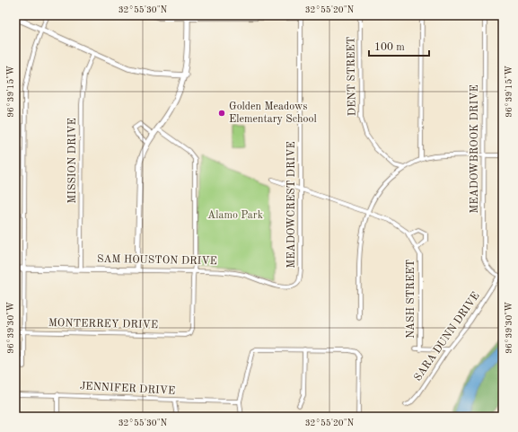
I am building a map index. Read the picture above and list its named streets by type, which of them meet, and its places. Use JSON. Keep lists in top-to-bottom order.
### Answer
{
  "streets": {
    "street": [
      "DENT STREET",
      "MEADOWBROOK DRIVE",
      "MISSION DRIVE",
      "MEADOWCREST DRIVE",
      "SAM HOUSTON DRIVE",
      "NASH STREET",
      "MONTERREY DRIVE",
      "SARA DUNN DRIVE",
      "JENNIFER DRIVE"
    ]
  },
  "crossings": [
    ["MEADOWBROOK DRIVE", "SARA DUNN DRIVE"],
    ["MISSION DRIVE", "SAM HOUSTON DRIVE"],
    ["MEADOWCREST DRIVE", "SAM HOUSTON DRIVE"],
    ["MEADOWCREST DRIVE", "NASH STREET"],
    ["SAM HOUSTON DRIVE", "MONTERREY DRIVE"]
  ],
  "parks": ["Alamo Park"],
  "places": ["Golden Meadows Elementary School"],
  "scale_bar": "100 m",
  "coordinates": [
    "32°55'30\"N",
    "32°55'20\"N",
    "96°39'15\"W",
    "96°39'30\"W"
  ]
}
